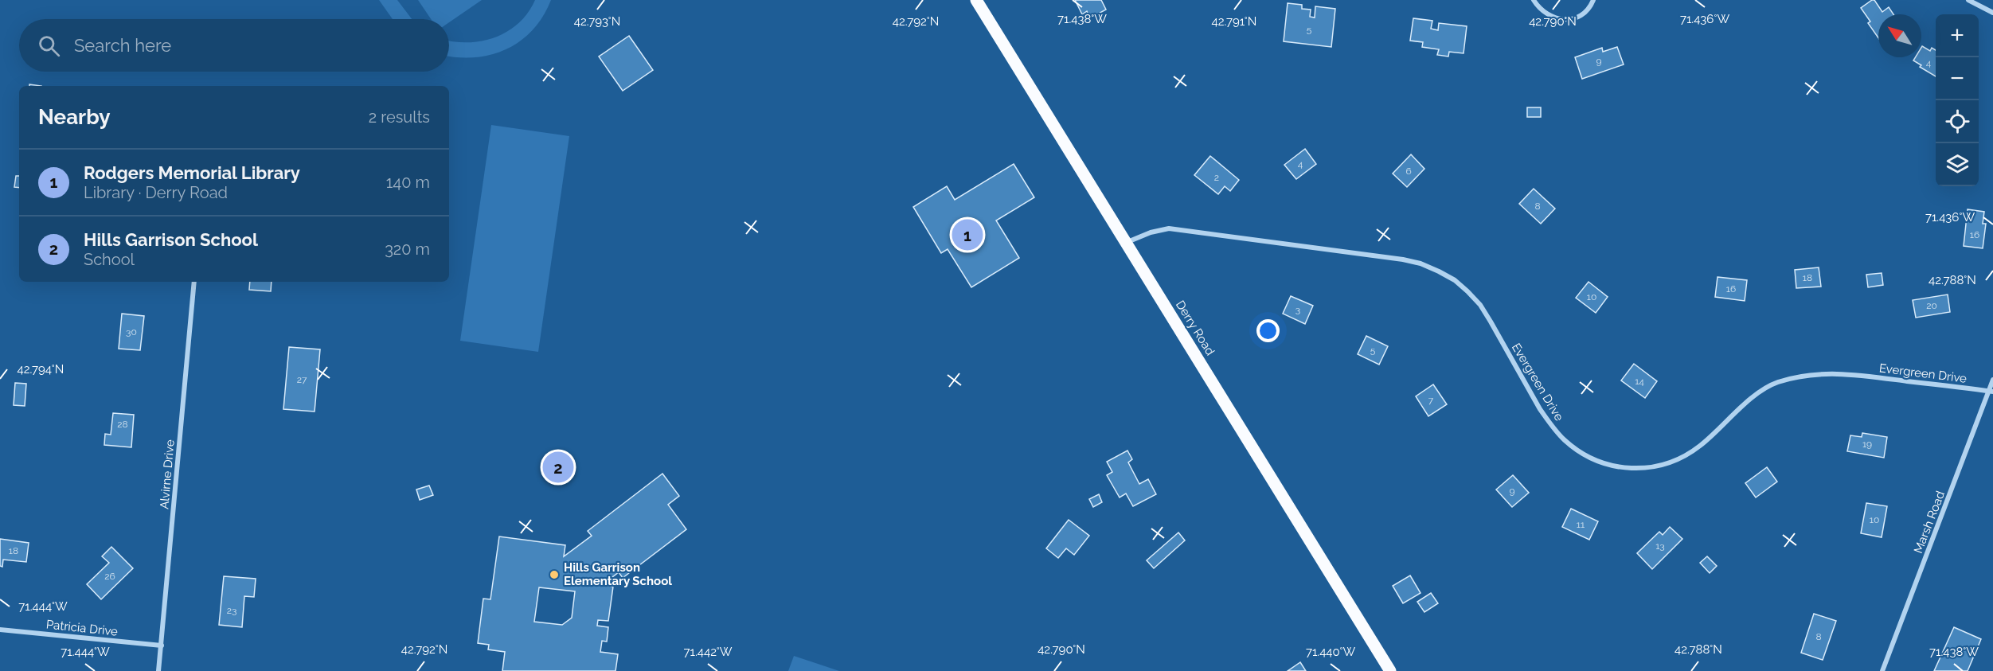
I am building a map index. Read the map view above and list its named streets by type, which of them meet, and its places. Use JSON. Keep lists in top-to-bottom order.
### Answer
{
  "streets": {
    "main road": ["Derry Road"],
    "street": [
      "Evergreen Drive",
      "Alvirne Drive",
      "Marsh Road",
      "Patricia Drive"
    ]
  },
  "crossings": [
    ["Derry Road", "Evergreen Drive"],
    ["Evergreen Drive", "Marsh Road"],
    ["Alvirne Drive", "Patricia Drive"]
  ],
  "places": ["Hills Garrison Elementary School"],
  "house_numbers": [
    "5",
    "9",
    "4",
    "4",
    "6",
    "2",
    "8",
    "16",
    "18",
    "16",
    "10",
    "20",
    "3",
    "30",
    "5",
    "27",
    "14",
    "7",
    "28",
    "19",
    "9",
    "10",
    "11",
    "13",
    "18",
    "26",
    "23",
    "8"
  ],
  "north": "top left",
  "page": {
    "map_buttons": ["+", "−"],
    "search": "Search here",
    "heading": ["Nearby", "2 results"],
    "list": [
      {
        "mark": "1",
        "name": "Rodgers Memorial Library",
        "note": "Library · Derry Road",
        "value": "140 m"
      },
      {
        "mark": "2",
        "name": "Hills Garrison School",
        "note": "School",
        "value": "320 m"
      }
    ],
    "pins": ["1", "2"]
  },
  "coordinates": [
    "71.438°W",
    "71.436°W",
    "42.790°N",
    "42.793°N",
    "42.792°N",
    "42.791°N",
    "42.788°N",
    "42.794°N",
    "71.444°W",
    "71.442°W",
    "71.440°W"
  ]
}
